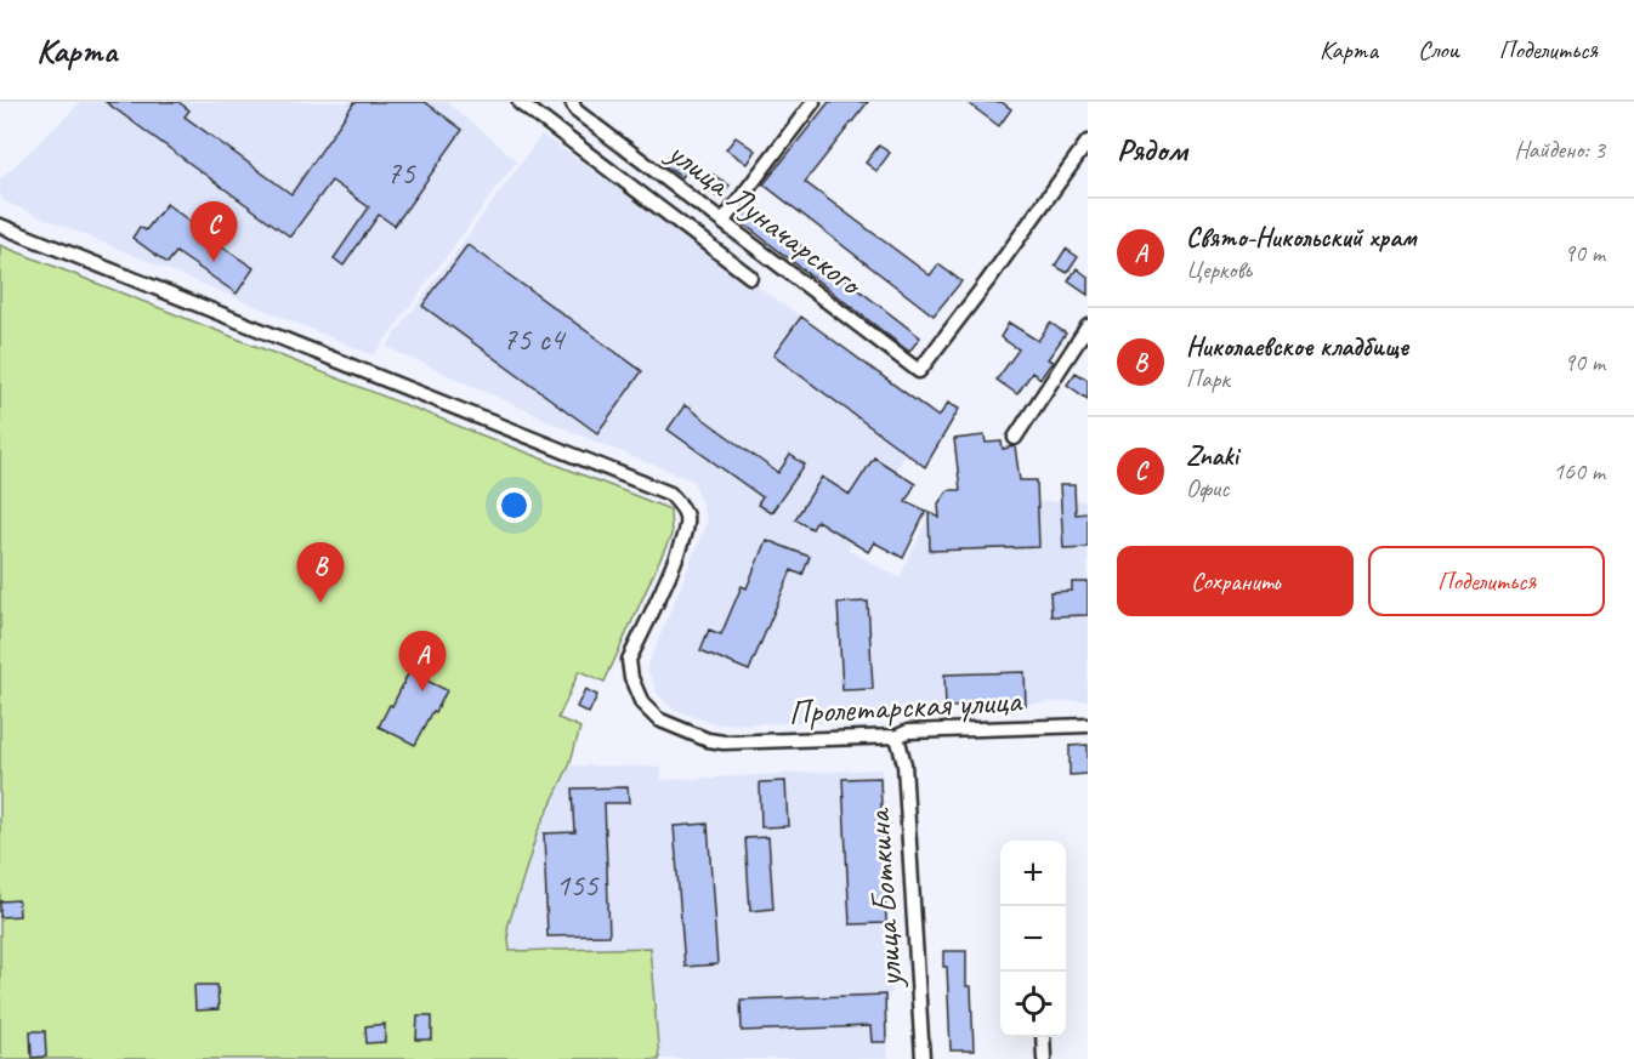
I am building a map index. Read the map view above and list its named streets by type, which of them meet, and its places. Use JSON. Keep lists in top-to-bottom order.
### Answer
{
  "streets": {
    "street": ["улица Луначарского", "Пролетарская улица", "улица Боткина"]
  },
  "crossings": [
    ["Пролетарская улица", "улица Боткина"]
  ],
  "house_numbers": ["75", "75 с4", "155"],
  "page": {
    "header": "Карта",
    "nav": ["Карта", "Слои", "Поделиться"],
    "heading": ["Рядом", "Найдено: 3"],
    "list": [
      {
        "mark": "A",
        "name": "Свято-Никольский храм",
        "note": "Церковь",
        "value": "90 m"
      },
      {
        "mark": "B",
        "name": "Николаевское кладбище",
        "note": "Парк",
        "value": "90 m"
      },
      {
        "mark": "C",
        "name": "Znaki",
        "note": "Офис",
        "value": "160 m"
      }
    ],
    "pins": ["C", "B", "A"],
    "buttons": ["Сохранить", "Поделиться"],
    "map_buttons": ["+", "−"]
  }
}
